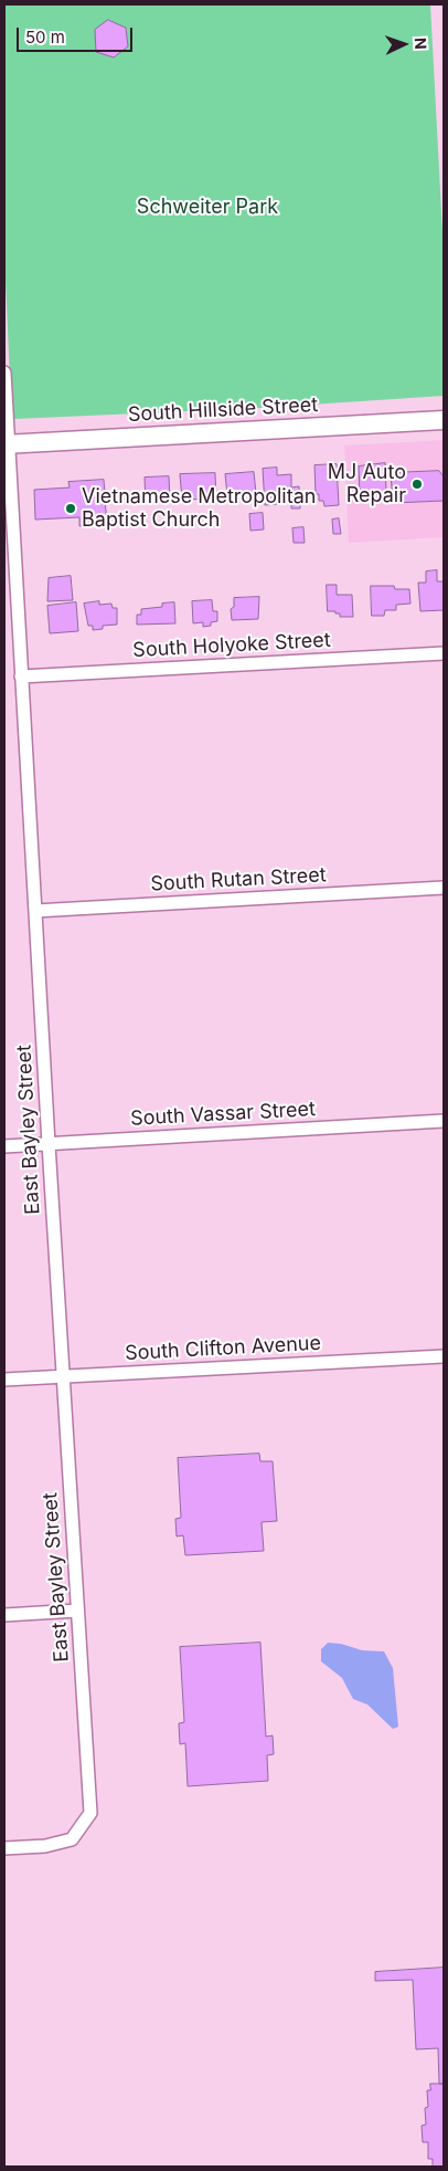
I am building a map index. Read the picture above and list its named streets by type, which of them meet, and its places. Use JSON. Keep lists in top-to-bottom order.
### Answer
{
  "streets": {
    "main road": ["South Hillside Street"],
    "street": [
      "South Holyoke Street",
      "South Rutan Street",
      "South Vassar Street",
      "East Bayley Street",
      "South Clifton Avenue"
    ]
  },
  "crossings": [
    ["South Hillside Street", "East Bayley Street"],
    ["South Holyoke Street", "East Bayley Street"],
    ["South Rutan Street", "East Bayley Street"],
    ["South Vassar Street", "East Bayley Street"],
    ["East Bayley Street", "South Clifton Avenue"]
  ],
  "parks": ["Schweiter Park"],
  "places": ["MJ Auto Repair", "Vietnamese Metropolitan Baptist Church"],
  "scale_bar": "50 m",
  "north": "right"
}
